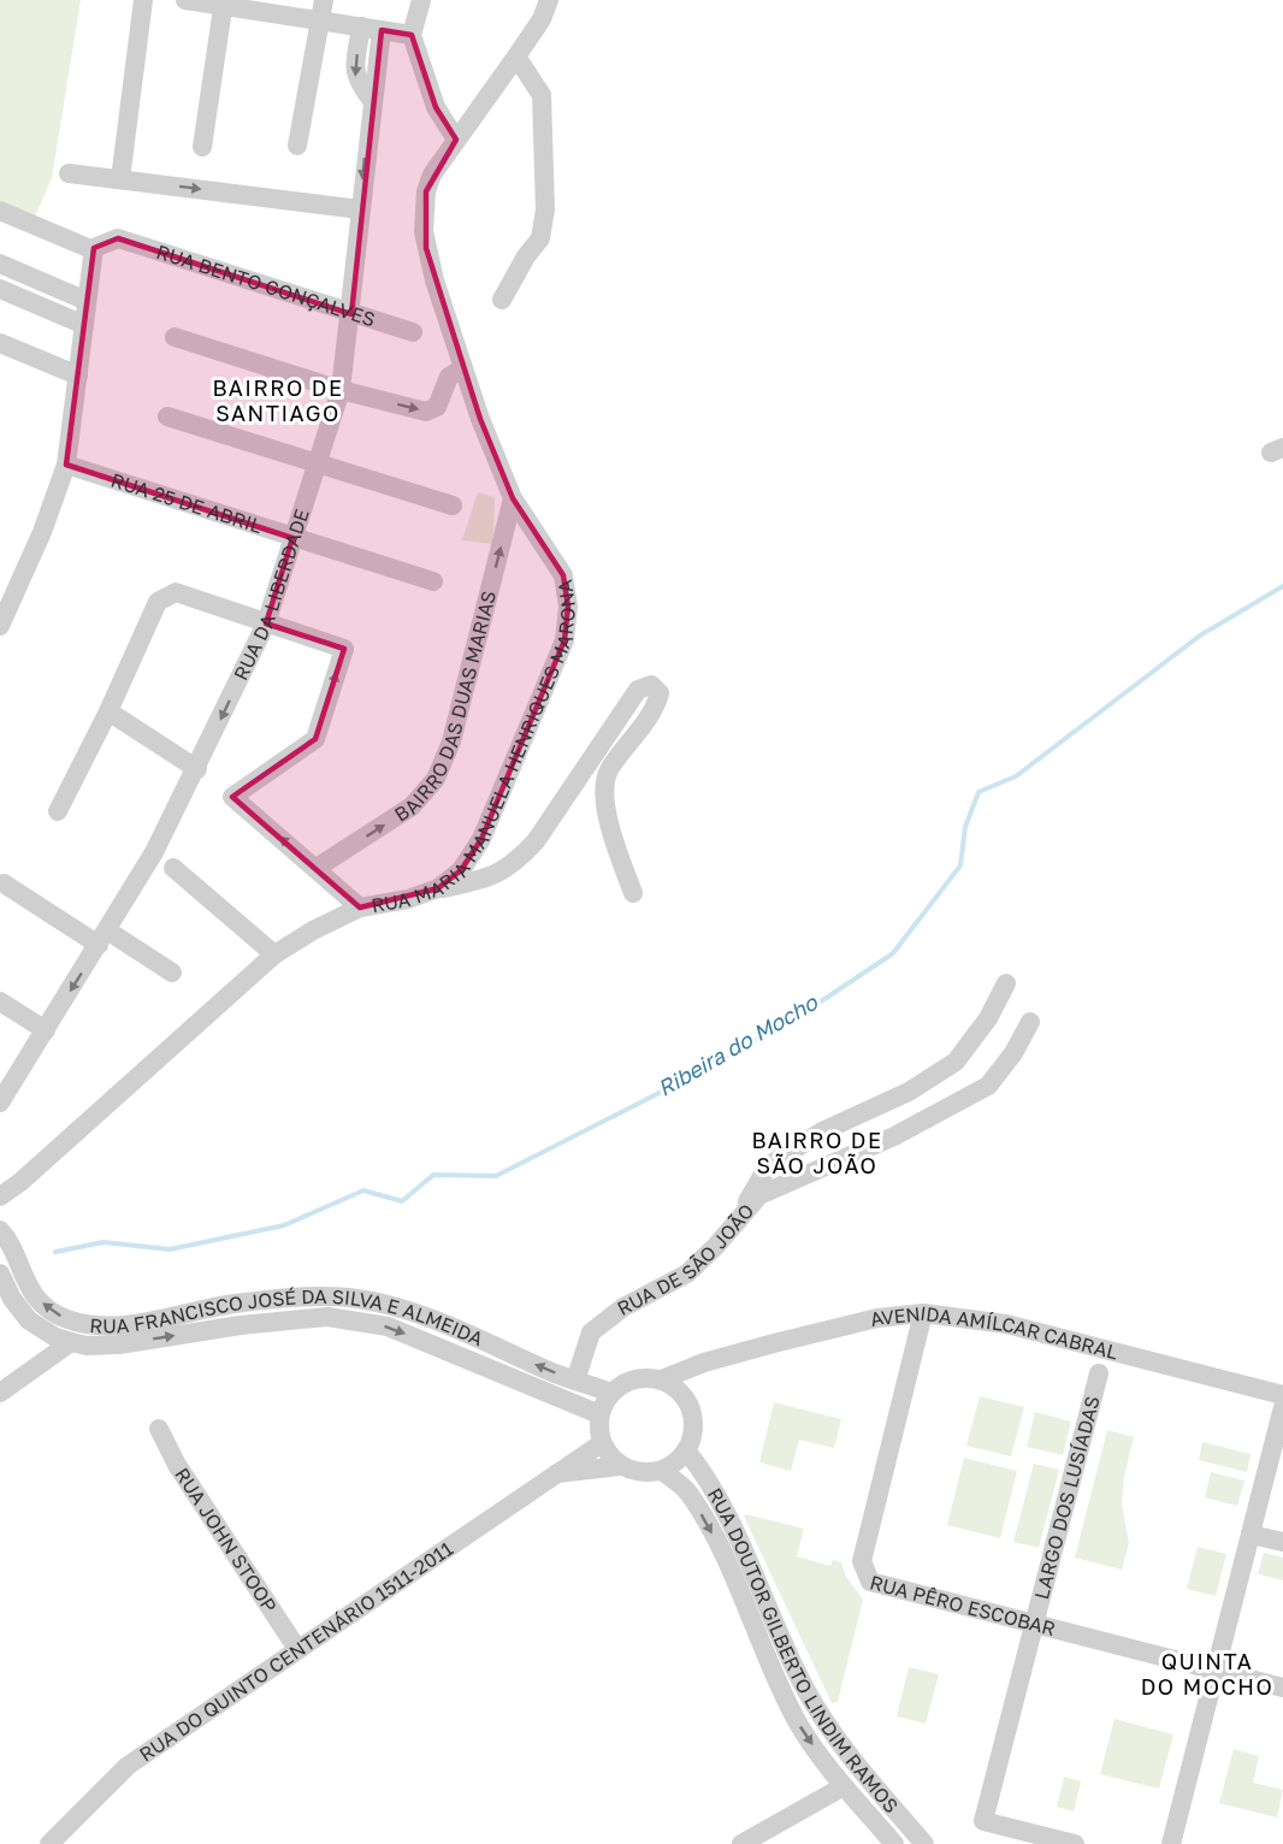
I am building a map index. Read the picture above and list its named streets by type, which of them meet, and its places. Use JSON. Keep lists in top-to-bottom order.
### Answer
{
  "streets": {
    "street": [
      "RUA BENTO GONÇALVES",
      "RUA 25 DE ABRIL",
      "RUA DA LIBERDADE",
      "BAIRRO DAS DUAS MARIAS",
      "RUA MARIA MANUELA HENRIQUES MARONA",
      "RUA DE SÃO JOÃO",
      "RUA FRANCISCO JOSÉ DA SILVA E ALMEIDA",
      "AVENIDA AMÍLCAR CABRAL",
      "LARGO DOS LUSÍADAS",
      "RUA JOHN STOOP",
      "RUA PÊRO ESCOBAR",
      "RUA DOUTOR GILBERTO LINDIM RAMOS",
      "RUA DO QUINTO CENTENÁRIO 1511-2011"
    ]
  },
  "crossings": [
    ["RUA BENTO GONÇALVES", "RUA DA LIBERDADE"],
    ["RUA 25 DE ABRIL", "RUA DA LIBERDADE"],
    ["BAIRRO DAS DUAS MARIAS", "RUA MARIA MANUELA HENRIQUES MARONA"],
    ["RUA DE SÃO JOÃO", "RUA FRANCISCO JOSÉ DA SILVA E ALMEIDA"],
    ["RUA FRANCISCO JOSÉ DA SILVA E ALMEIDA", "AVENIDA AMÍLCAR CABRAL"],
    ["RUA FRANCISCO JOSÉ DA SILVA E ALMEIDA", "RUA DOUTOR GILBERTO LINDIM RAMOS"],
    ["RUA FRANCISCO JOSÉ DA SILVA E ALMEIDA", "RUA DO QUINTO CENTENÁRIO 1511-2011"],
    ["AVENIDA AMÍLCAR CABRAL", "RUA PÊRO ESCOBAR"],
    ["AVENIDA AMÍLCAR CABRAL", "RUA DOUTOR GILBERTO LINDIM RAMOS"],
    ["AVENIDA AMÍLCAR CABRAL", "RUA DO QUINTO CENTENÁRIO 1511-2011"],
    ["LARGO DOS LUSÍADAS", "RUA PÊRO ESCOBAR"],
    ["RUA JOHN STOOP", "RUA DO QUINTO CENTENÁRIO 1511-2011"],
    ["RUA DOUTOR GILBERTO LINDIM RAMOS", "RUA DO QUINTO CENTENÁRIO 1511-2011"]
  ],
  "one_way": ["BAIRRO DAS DUAS MARIAS"],
  "districts": ["BAIRRO DE SANTIAGO", "BAIRRO DE SÃO JOÃO", "QUINTA DO MOCHO"],
  "water": ["Ribeira do Mocho"]
}
